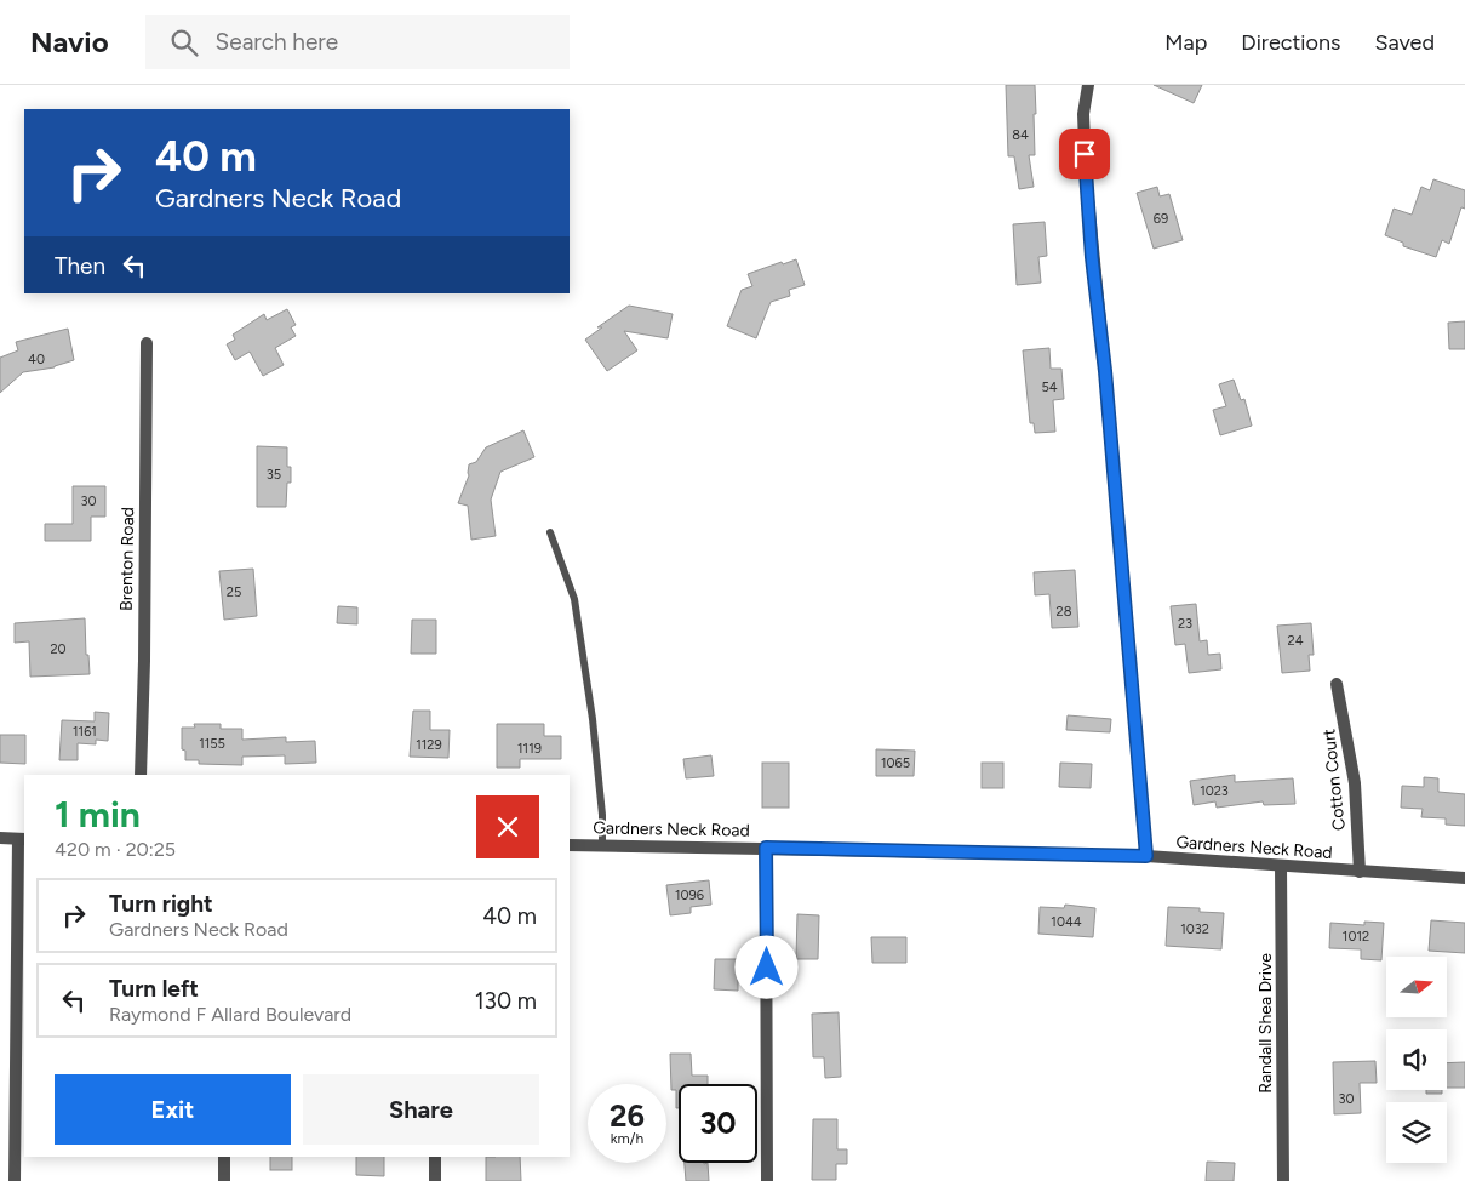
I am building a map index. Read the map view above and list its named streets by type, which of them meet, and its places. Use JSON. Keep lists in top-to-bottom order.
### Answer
{
  "streets": {
    "street": [
      "Brenton Road",
      "Cotton Court",
      "Gardners Neck Road",
      "Randall Shea Drive"
    ]
  },
  "crossings": [
    ["Cotton Court", "Gardners Neck Road"],
    ["Gardners Neck Road", "Randall Shea Drive"]
  ],
  "house_numbers": [
    "84",
    "69",
    "40",
    "54",
    "35",
    "30",
    "25",
    "28",
    "23",
    "24",
    "20",
    "1161",
    "1155",
    "1129",
    "1119",
    "1065",
    "1023",
    "1096",
    "1044",
    "1032",
    "1012",
    "30"
  ],
  "north": "right",
  "page": {
    "header": "Navio",
    "search": "Search here",
    "nav": ["Map", "Directions", "Saved"],
    "turn": ["40 m", "Gardners Neck Road"],
    "then": "Then",
    "heading": ["1 min", "420 m · 20:25"],
    "list": [
      {
        "name": "Turn right",
        "note": "Gardners Neck Road",
        "value": "40 m"
      },
      {
        "name": "Turn left",
        "note": "Raymond F Allard Boulevard",
        "value": "130 m"
      }
    ],
    "buttons": ["Exit", "Share"],
    "speed": "26 km/h",
    "limit": "30"
  }
}
